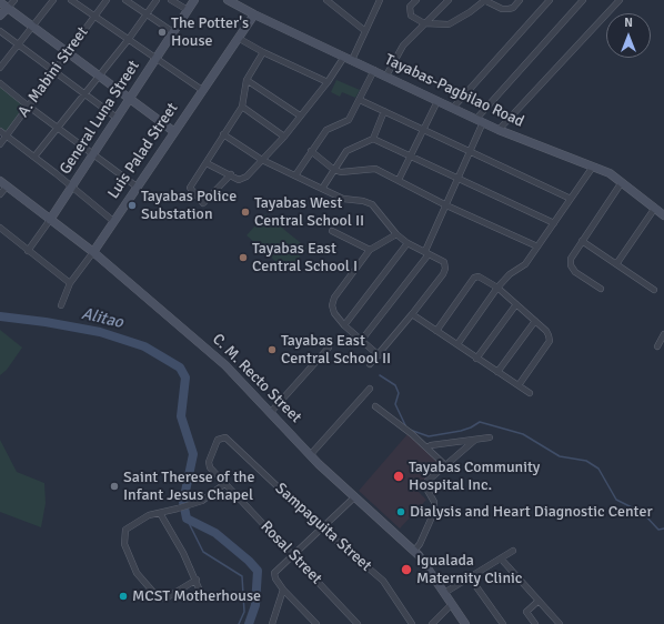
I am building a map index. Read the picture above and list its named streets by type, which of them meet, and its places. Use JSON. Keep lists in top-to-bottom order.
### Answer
{
  "streets": {
    "main road": [
      "Tayabas-Pagbilao Road",
      "General Luna Street",
      "Luis Palad Street",
      "C. M. Recto Street"
    ],
    "street": ["A. Mabini Street", "Sampaguita Street", "Rosal Street"]
  },
  "crossings": [
    ["Tayabas-Pagbilao Road", "Luis Palad Street"],
    ["General Luna Street", "C. M. Recto Street"],
    ["Luis Palad Street", "C. M. Recto Street"],
    ["Sampaguita Street", "Rosal Street"]
  ],
  "water": ["Alitao"],
  "places": [
    "The Potter's House",
    "Tayabas Police Substation",
    "Tayabas West Central School II",
    "Tayabas East Central School I",
    "Tayabas East Central School II",
    "Tayabas Community Hospital Inc.",
    "Saint Therese of the Infant Jesus Chapel",
    "Dialysis and Heart Diagnostic Center",
    "Igualada Maternity Clinic",
    "MCST Motherhouse"
  ],
  "north": "top"
}
